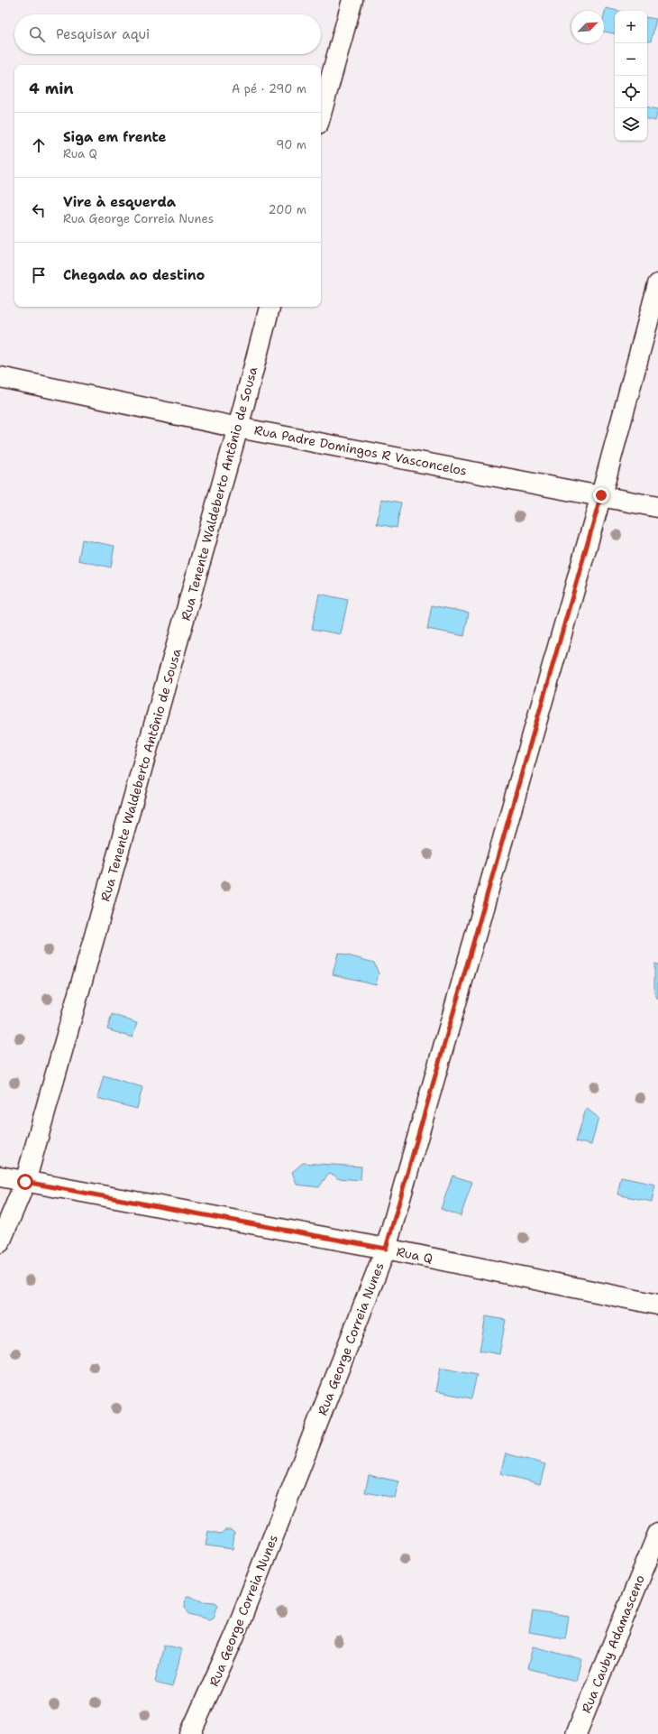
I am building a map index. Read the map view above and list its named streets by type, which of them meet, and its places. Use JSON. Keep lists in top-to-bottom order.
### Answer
{
  "streets": {
    "street": [
      "Rua Padre Domingos R Vasconcelos",
      "Rua Tenente Waldeberto Antônio de Sousa",
      "Rua Q",
      "Rua George Correia Nunes",
      "Rua Cauby Adamasceno"
    ]
  },
  "crossings": [
    ["Rua Padre Domingos R Vasconcelos", "Rua Tenente Waldeberto Antônio de Sousa"],
    ["Rua Padre Domingos R Vasconcelos", "Rua George Correia Nunes"],
    ["Rua Tenente Waldeberto Antônio de Sousa", "Rua Q"],
    ["Rua Q", "Rua George Correia Nunes"]
  ],
  "north": "top right",
  "page": {
    "map_buttons": ["+", "−"],
    "search": "Pesquisar aqui",
    "heading": ["4 min", "A pé · 290 m"],
    "list": [
      ["Siga em frente", "Rua Q", "90 m"],
      ["Vire à esquerda", "Rua George Correia Nunes", "200 m"],
      "Chegada ao destino"
    ]
  }
}
